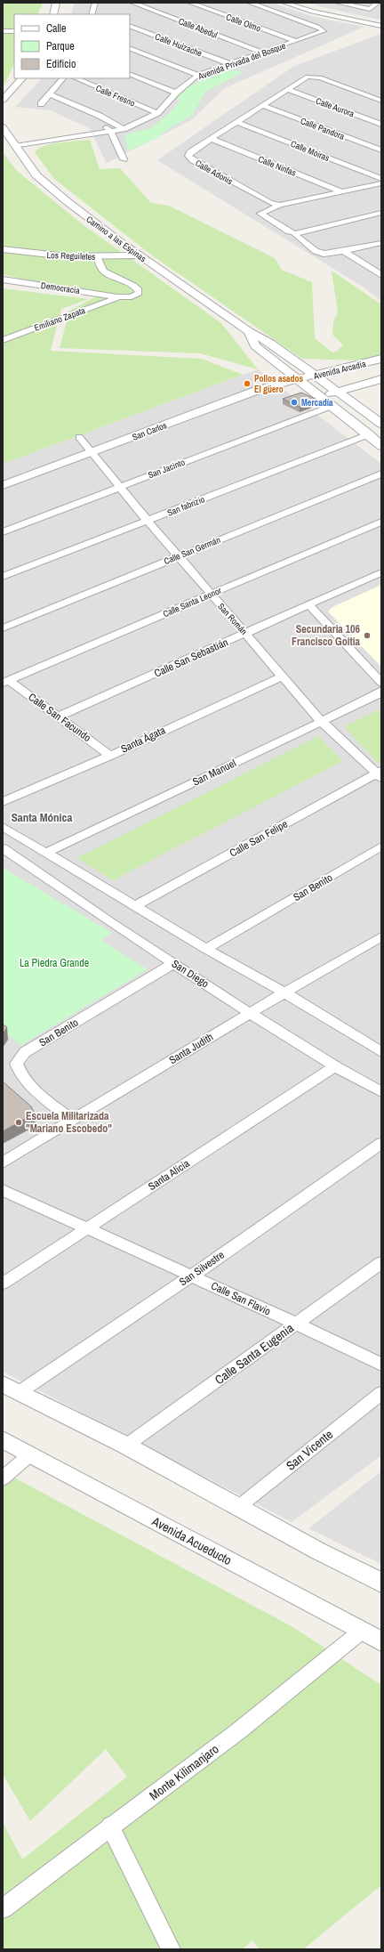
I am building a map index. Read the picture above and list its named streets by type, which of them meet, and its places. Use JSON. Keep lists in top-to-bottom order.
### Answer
{
  "streets": {
    "street": [
      "Calle Olmo",
      "Calle Abedul",
      "Calle Huizache",
      "Avenida Privada del Bosque",
      "Calle Fresno",
      "Calle Aurora",
      "Calle Pandora",
      "Calle Moiras",
      "Calle Ninfas",
      "Calle Adonis",
      "Camino a las Espinas",
      "Los Reguiletes",
      "Democracia",
      "Emiliano Zapata",
      "Avenida Arcadia",
      "San Carlos",
      "San Jacinto",
      "San fabrizio",
      "Calle San Germán",
      "Calle Santa Leonor",
      "San Román",
      "Calle San Sebastián",
      "Calle San Facundo",
      "Santa Ágata",
      "San Manuel",
      "Calle San Felipe",
      "San Benito",
      "San Diego",
      "Santa Judith",
      "Santa Alicia",
      "San Silvestre",
      "Calle San Flavio",
      "Calle Santa Eugenia",
      "San Vicente",
      "Avenida Acueducto",
      "Monte Kilimanjaro"
    ]
  },
  "crossings": [
    ["Calle Olmo", "Avenida Privada del Bosque"],
    ["Calle Abedul", "Avenida Privada del Bosque"],
    ["Calle Huizache", "Avenida Privada del Bosque"],
    ["Avenida Privada del Bosque", "Calle Fresno"],
    ["Avenida Privada del Bosque", "Camino a las Espinas"],
    ["Calle Aurora", "Calle Adonis"],
    ["Calle Pandora", "Calle Adonis"],
    ["Calle Moiras", "Calle Adonis"],
    ["Calle Ninfas", "Calle Adonis"],
    ["Camino a las Espinas", "Los Reguiletes"],
    ["Camino a las Espinas", "Avenida Arcadia"],
    ["Camino a las Espinas", "San Carlos"],
    ["Camino a las Espinas", "San Jacinto"],
    ["Camino a las Espinas", "San fabrizio"],
    ["Democracia", "Emiliano Zapata"],
    ["Avenida Arcadia", "San Carlos"],
    ["San Carlos", "San Román"],
    ["San Jacinto", "San Román"],
    ["San fabrizio", "San Román"],
    ["Calle San Germán", "San Román"],
    ["Calle Santa Leonor", "San Román"],
    ["Calle Santa Leonor", "Calle San Facundo"],
    ["San Román", "Calle San Sebastián"],
    ["San Román", "Santa Ágata"],
    ["San Román", "San Manuel"],
    ["San Román", "Calle San Felipe"],
    ["Calle San Sebastián", "Calle San Facundo"],
    ["Calle San Facundo", "Santa Ágata"],
    ["San Benito", "San Diego"],
    ["San Benito", "Santa Judith"],
    ["San Diego", "Santa Judith"],
    ["San Diego", "Santa Alicia"],
    ["Santa Alicia", "Calle San Flavio"],
    ["San Silvestre", "Calle San Flavio"],
    ["Calle San Flavio", "Calle Santa Eugenia"],
    ["Avenida Acueducto", "Monte Kilimanjaro"]
  ],
  "districts": ["Santa Mónica"],
  "parks": ["La Piedra Grande"],
  "places": [
    "Pollos asados El güero",
    "Mercadía",
    "Secundaria 106 Francisco Goitia",
    "Escuela Militarizada \"Mariano Escobedo\""
  ],
  "legend": ["Calle", "Parque", "Edificio"]
}
